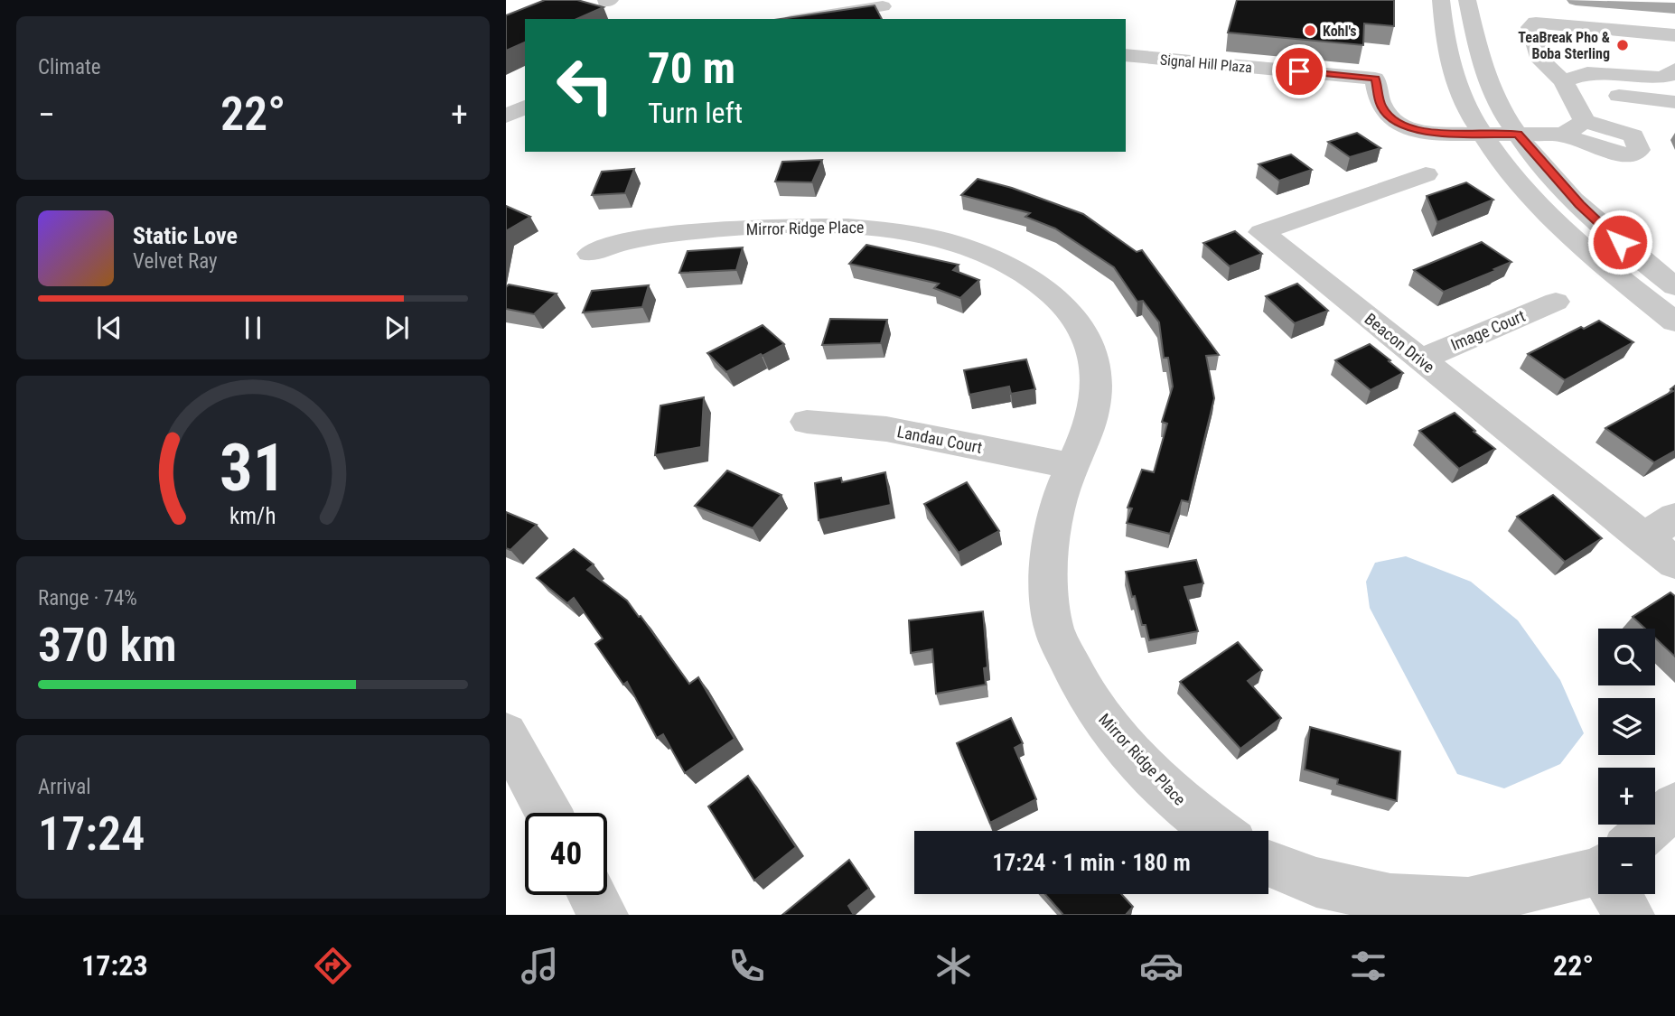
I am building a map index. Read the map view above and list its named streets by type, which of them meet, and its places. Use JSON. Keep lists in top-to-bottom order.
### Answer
{
  "streets": {
    "street": [
      "Signal Hill Plaza",
      "Mirror Ridge Place",
      "Image Court",
      "Beacon Drive",
      "Landau Court"
    ]
  },
  "crossings": [
    ["Mirror Ridge Place", "Landau Court"],
    ["Image Court", "Beacon Drive"]
  ],
  "places": ["Kohl's", "TeaBreak Pho & Boba Sterling"],
  "page": {
    "tile": [
      "Climate",
      ["Range · 74%", "370 km"],
      ["Arrival", "17:24"]
    ],
    "turn": ["70 m", "Turn left"],
    "heat": ["−", "22°", "+"],
    "song": ["Static Love", "Velvet Ray"],
    "map_buttons": ["+", "−"],
    "limit": "40",
    "trip": "17:24 · 1 min · 180 m",
    "tabs": ["17:23", "22°"],
    "gauge": ["31", "km/h"]
  }
}
